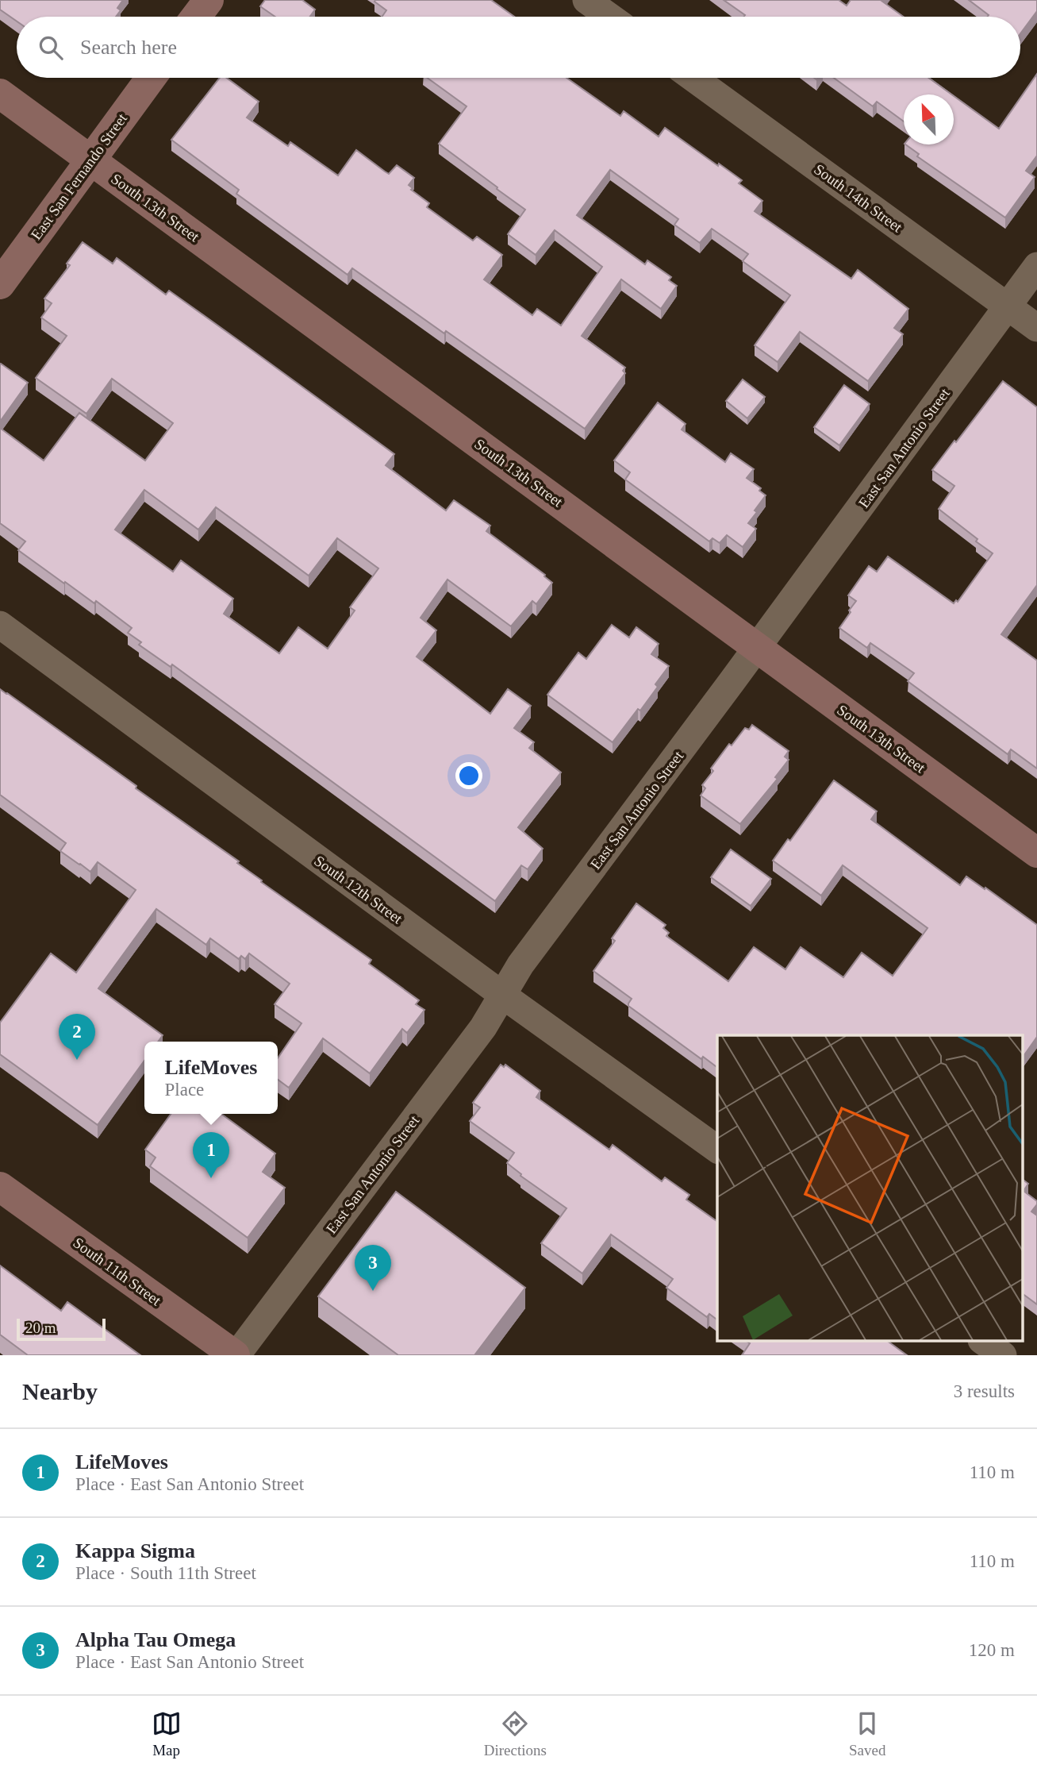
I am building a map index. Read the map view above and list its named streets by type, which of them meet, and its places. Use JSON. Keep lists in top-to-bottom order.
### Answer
{
  "streets": {
    "street": [
      "East San Fernando Street",
      "South 14th Street",
      "South 13th Street",
      "East San Antonio Street",
      "South 12th Street",
      "South 11th Street"
    ]
  },
  "crossings": [
    ["East San Fernando Street", "South 13th Street"],
    ["South 14th Street", "East San Antonio Street"],
    ["South 13th Street", "East San Antonio Street"],
    ["East San Antonio Street", "South 12th Street"],
    ["East San Antonio Street", "South 11th Street"]
  ],
  "scale_bar": "20 m",
  "north": "top left",
  "page": {
    "search": "Search here",
    "pins": ["2", "1", "3"],
    "popup": ["LifeMoves", "Place"],
    "scale": "20 m",
    "heading": ["Nearby", "3 results"],
    "list": [
      {
        "mark": "1",
        "name": "LifeMoves",
        "note": "Place · East San Antonio Street",
        "value": "110 m"
      },
      {
        "mark": "2",
        "name": "Kappa Sigma",
        "note": "Place · South 11th Street",
        "value": "110 m"
      },
      {
        "mark": "3",
        "name": "Alpha Tau Omega",
        "note": "Place · East San Antonio Street",
        "value": "120 m"
      }
    ],
    "nav": ["Map", "Directions", "Saved"]
  }
}
